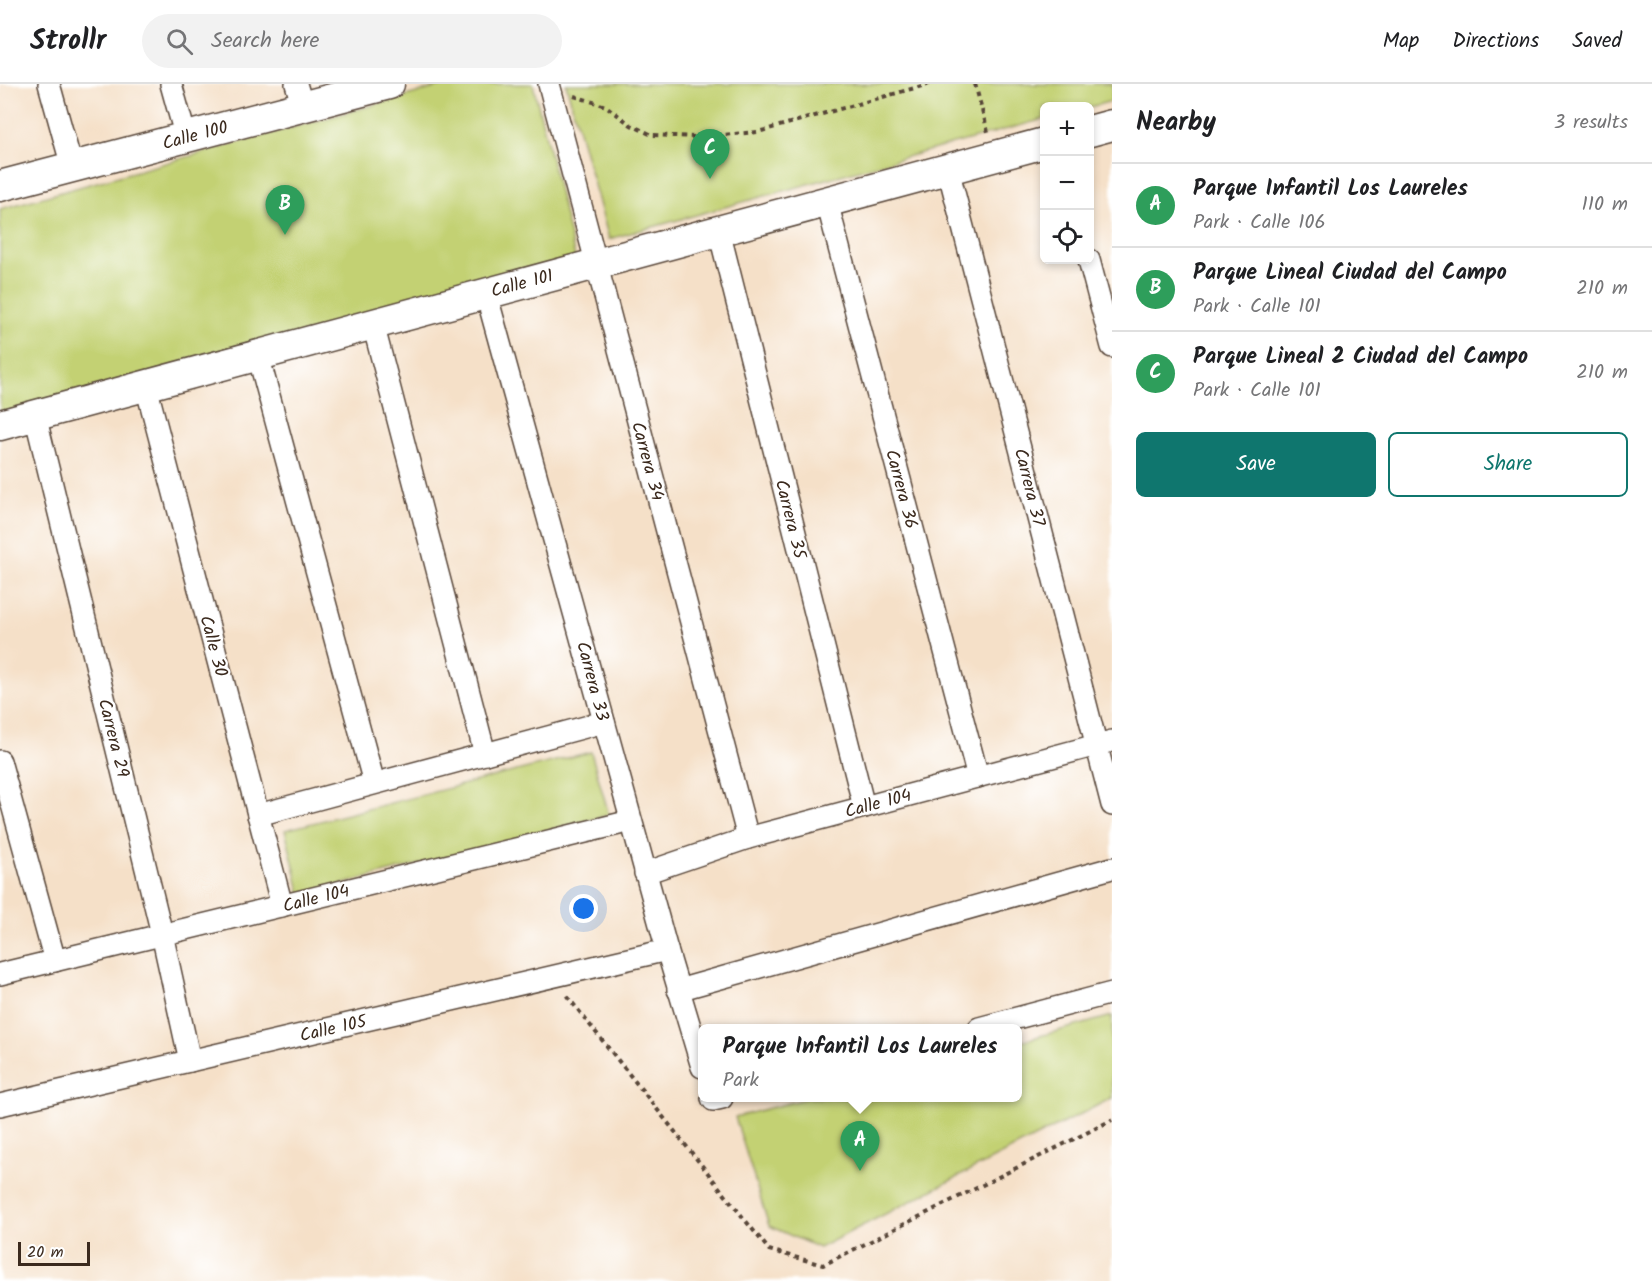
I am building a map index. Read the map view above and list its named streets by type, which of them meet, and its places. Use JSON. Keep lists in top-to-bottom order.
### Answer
{
  "streets": {
    "street": [
      "Calle 100",
      "Calle 101",
      "Carrera 34",
      "Carrera 37",
      "Carrera 36",
      "Carrera 35",
      "Calle 30",
      "Carrera 33",
      "Carrera 29",
      "Calle 104",
      "Calle 105"
    ]
  },
  "crossings": [
    ["Calle 101", "Carrera 34"],
    ["Calle 101", "Carrera 37"],
    ["Calle 101", "Carrera 36"],
    ["Calle 101", "Carrera 35"],
    ["Calle 101", "Calle 30"],
    ["Calle 101", "Carrera 33"],
    ["Calle 101", "Carrera 29"],
    ["Carrera 34", "Calle 104"],
    ["Carrera 37", "Calle 104"],
    ["Carrera 36", "Calle 104"],
    ["Carrera 35", "Calle 104"],
    ["Calle 30", "Calle 104"],
    ["Carrera 33", "Calle 104"],
    ["Carrera 33", "Calle 105"],
    ["Carrera 29", "Calle 104"],
    ["Carrera 29", "Calle 105"]
  ],
  "scale_bar": "20 m",
  "page": {
    "header": "Strollr",
    "search": "Search here",
    "nav": ["Map", "Directions", "Saved"],
    "heading": ["Nearby", "3 results"],
    "map_buttons": ["+", "−"],
    "pins": ["C", "B", "A"],
    "list": [
      {
        "mark": "A",
        "name": "Parque Infantil Los Laureles",
        "note": "Park · Calle 106",
        "value": "110 m"
      },
      {
        "mark": "B",
        "name": "Parque Lineal Ciudad del Campo",
        "note": "Park · Calle 101",
        "value": "210 m"
      },
      {
        "mark": "C",
        "name": "Parque Lineal 2 Ciudad del Campo",
        "note": "Park · Calle 101",
        "value": "210 m"
      }
    ],
    "buttons": ["Save", "Share"],
    "popup": ["Parque Infantil Los Laureles", "Park"],
    "scale": "20 m"
  }
}
